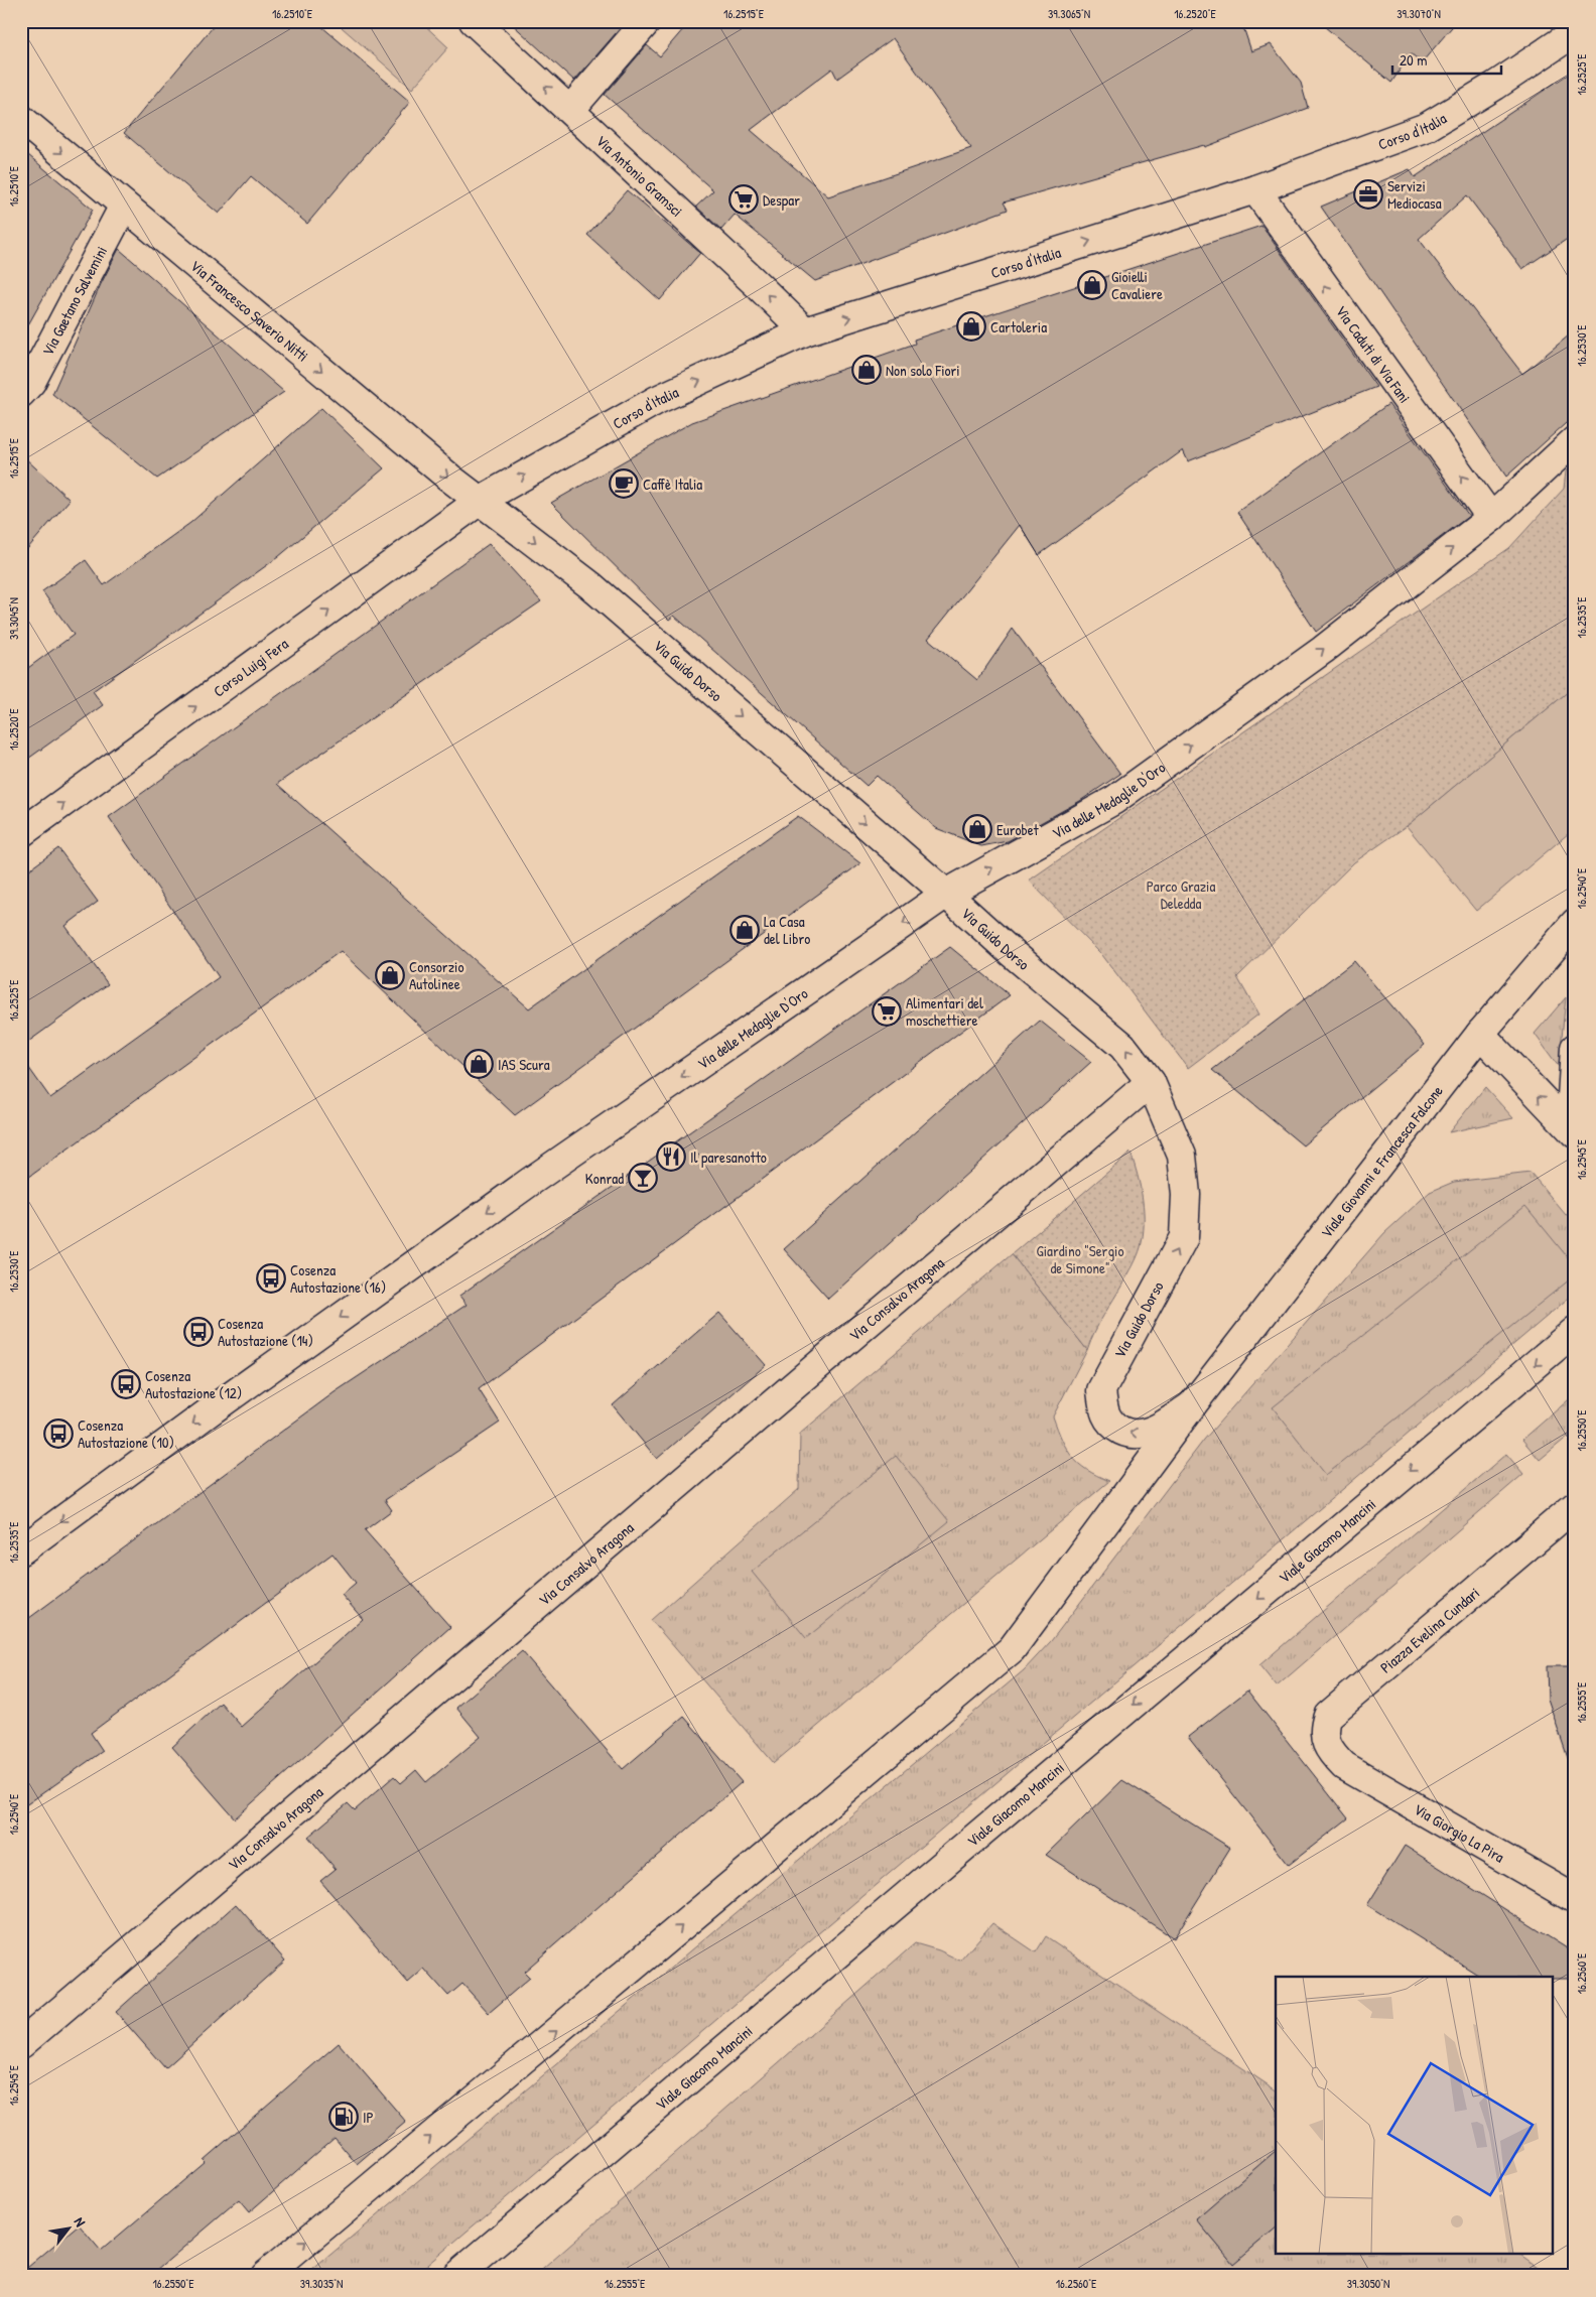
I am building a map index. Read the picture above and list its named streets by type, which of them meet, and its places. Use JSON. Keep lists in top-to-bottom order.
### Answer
{
  "streets": {
    "street": [
      "Corso d'Italia",
      "Via Antonio Gramsci",
      "Via Gaetano Salvemini",
      "Via Francesco Saverio Nitti",
      "Via Caduti di Via Fani",
      "Corso Luigi Fera",
      "Via Guido Dorso",
      "Via delle Medaglie D'Oro",
      "Viale Giovanni e Francesca Falcone",
      "Via Consalvo Aragona",
      "Viale Giacomo Mancini",
      "Piazza Evelina Cundari",
      "Via Giorgio La Pira"
    ]
  },
  "crossings": [
    ["Corso d'Italia", "Via Antonio Gramsci"],
    ["Corso d'Italia", "Via Francesco Saverio Nitti"],
    ["Corso d'Italia", "Via Caduti di Via Fani"],
    ["Corso d'Italia", "Corso Luigi Fera"],
    ["Corso d'Italia", "Via Guido Dorso"],
    ["Via Gaetano Salvemini", "Via Francesco Saverio Nitti"],
    ["Via Francesco Saverio Nitti", "Corso Luigi Fera"],
    ["Via Francesco Saverio Nitti", "Via Guido Dorso"],
    ["Via Caduti di Via Fani", "Via delle Medaglie D'Oro"],
    ["Corso Luigi Fera", "Via Guido Dorso"],
    ["Via Guido Dorso", "Via delle Medaglie D'Oro"],
    ["Via Guido Dorso", "Viale Giovanni e Francesca Falcone"],
    ["Via Guido Dorso", "Via Consalvo Aragona"],
    ["Piazza Evelina Cundari", "Via Giorgio La Pira"]
  ],
  "one_way": [
    "Corso d'Italia",
    "Via Antonio Gramsci",
    "Via Francesco Saverio Nitti",
    "Via Caduti di Via Fani",
    "Corso Luigi Fera",
    "Viale Giovanni e Francesca Falcone",
    "Viale Giacomo Mancini"
  ],
  "parks": ["Parco Grazia Deledda", "Giardino \"Sergio de Simone\""],
  "places": {
    "office": ["Servizi Mediocasa"],
    "supermarket": ["Despar", "Alimentari del moschettiere"],
    "shop": [
      "Gioielli Cavaliere",
      "Cartoleria",
      "Non solo Fiori",
      "Eurobet",
      "La Casa del Libro",
      "Consorzio Autolinee",
      "IAS Scura"
    ],
    "cafe": ["Caffè Italia"],
    "restaurant": ["Il paresanotto"],
    "bar": ["Konrad"],
    "bus stop": [
      "Cosenza Autostazione (16)",
      "Cosenza Autostazione (14)",
      "Cosenza Autostazione (12)",
      "Cosenza Autostazione (10)"
    ],
    "fuel station": ["IP"]
  },
  "scale_bar": "20 m",
  "north": "top right",
  "coordinates": [
    "16.2510°E",
    "16.2515°E",
    "39.3065°N",
    "16.2520°E",
    "39.3070°N",
    "16.2525°E",
    "16.2530°E",
    "16.2535°E",
    "39.3045°N",
    "16.2540°E",
    "16.2545°E",
    "16.2550°E",
    "16.2555°E",
    "16.2560°E",
    "39.3035°N",
    "39.3050°N"
  ]
}
